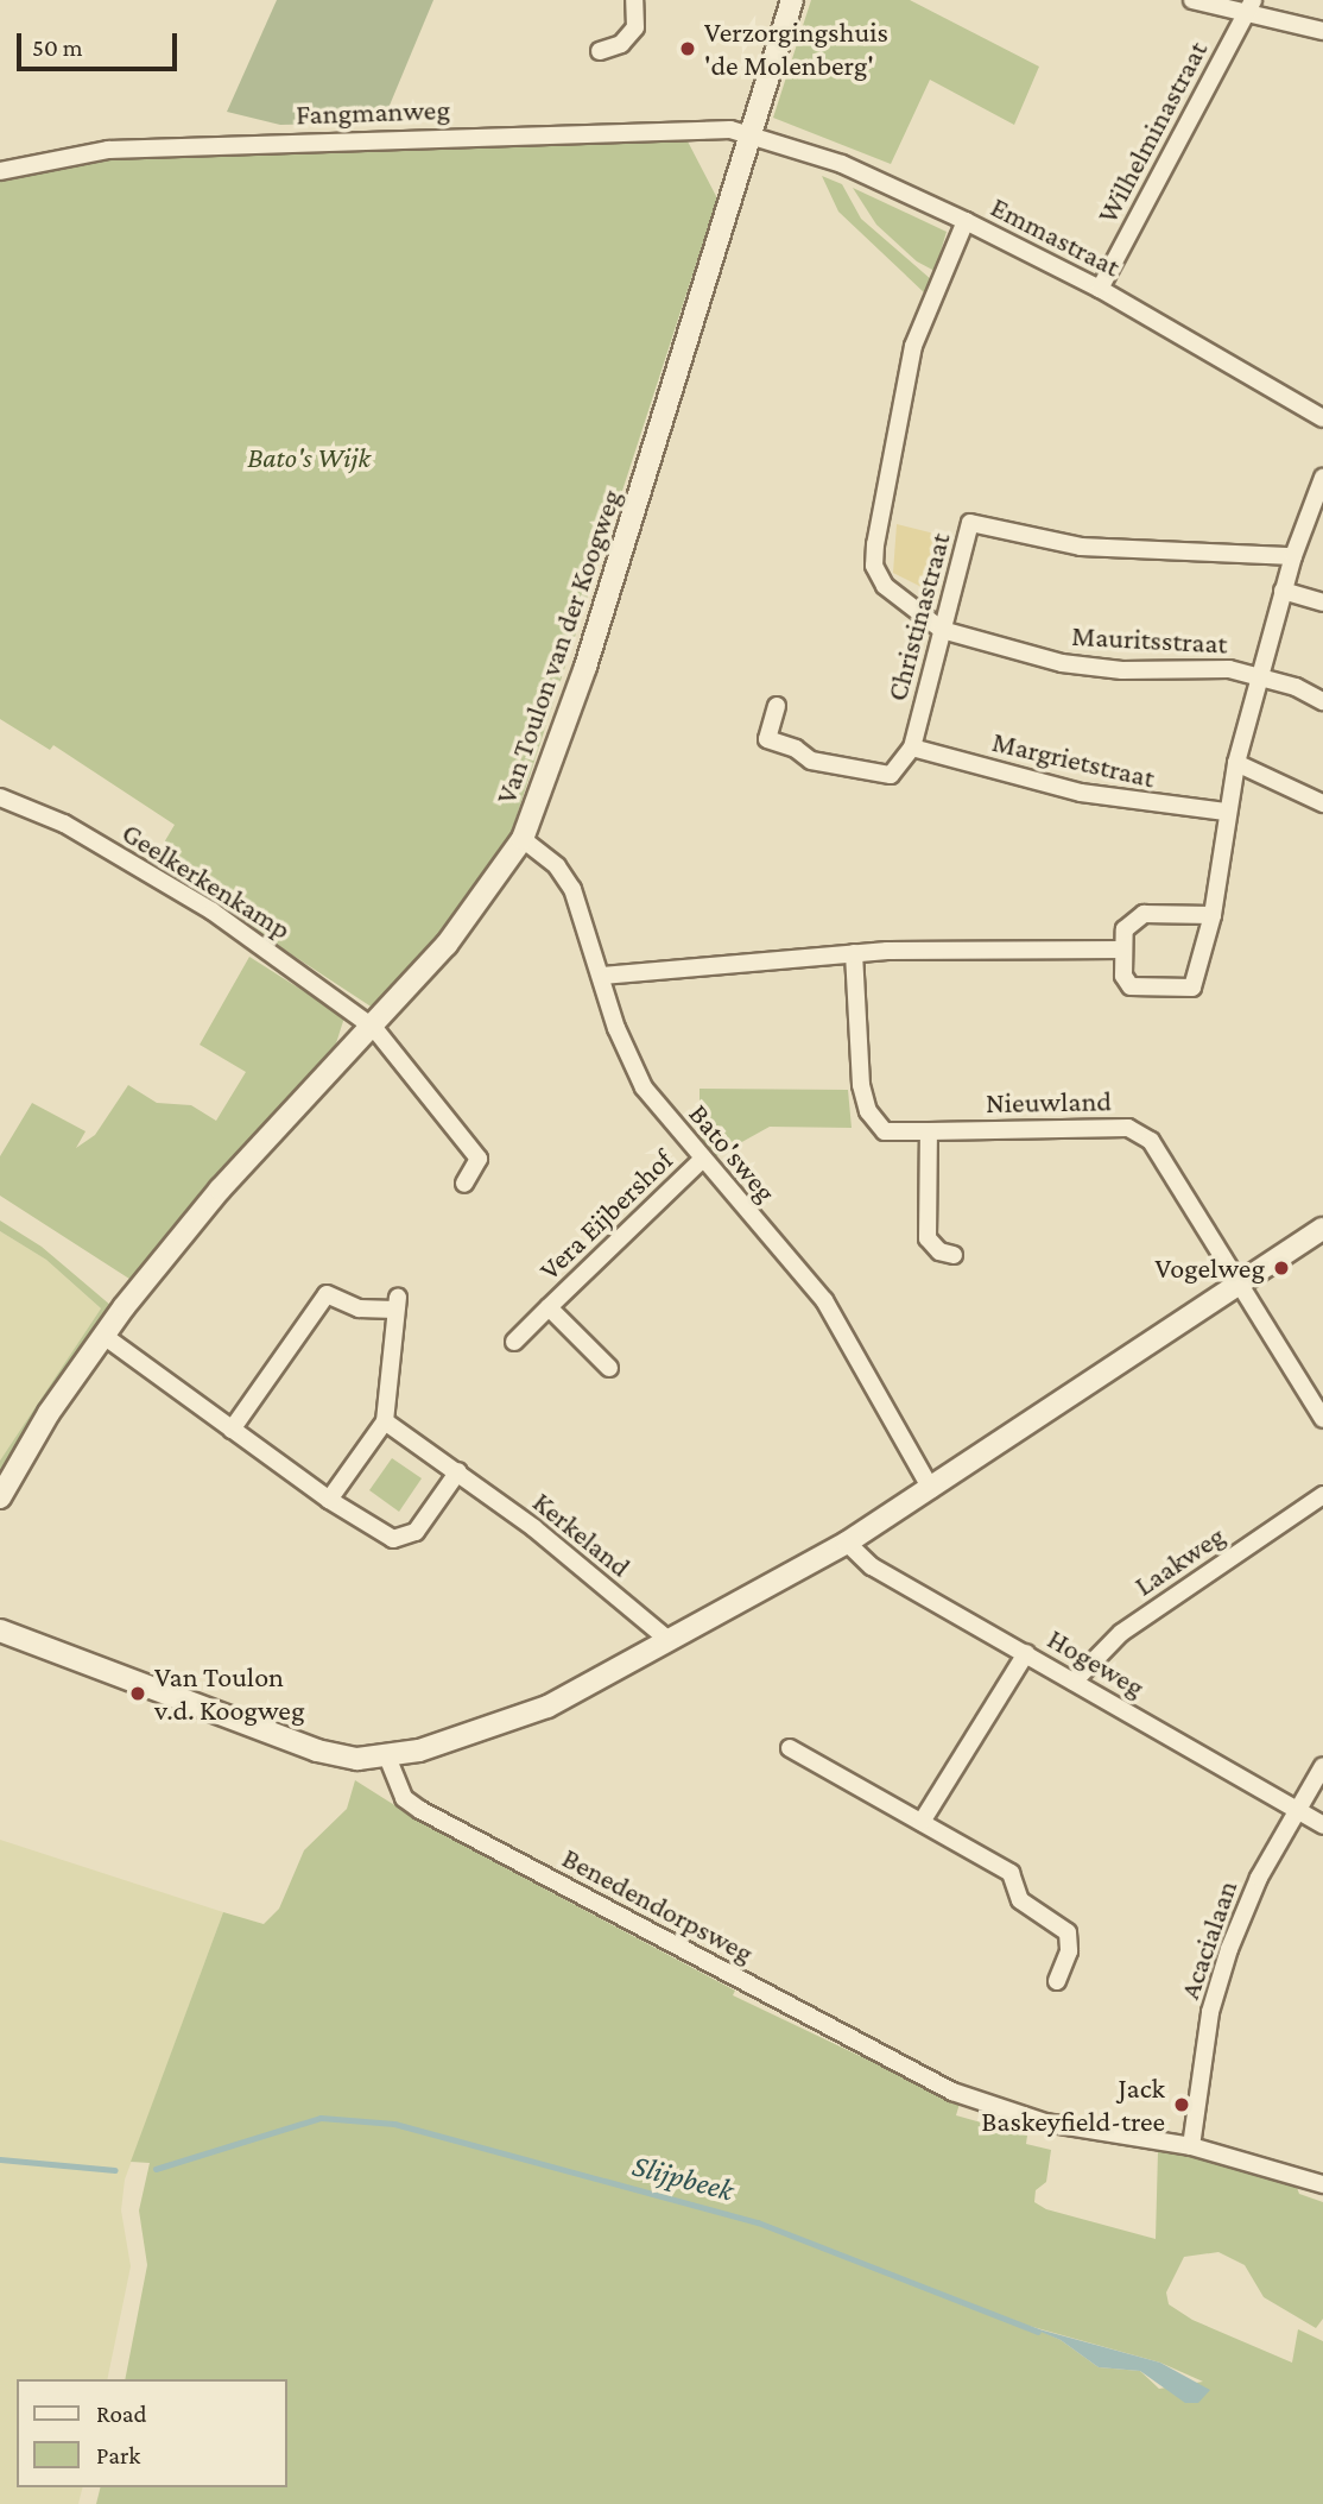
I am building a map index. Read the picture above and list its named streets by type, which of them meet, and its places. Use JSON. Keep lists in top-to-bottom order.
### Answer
{
  "streets": {
    "street": [
      "Fangmanweg",
      "Wilhelminastraat",
      "Emmastraat",
      "Christinastraat",
      "Mauritsstraat",
      "Van Toulon van der Koogweg",
      "Margrietstraat",
      "Geelkerkenkamp",
      "Nieuwland",
      "Bato'sweg",
      "Vera Eijbershof",
      "Kerkeland",
      "Laakweg",
      "Hogeweg",
      "Benedendorpsweg",
      "Acacialaan"
    ]
  },
  "crossings": [
    ["Fangmanweg", "Emmastraat"],
    ["Fangmanweg", "Van Toulon van der Koogweg"],
    ["Wilhelminastraat", "Emmastraat"],
    ["Emmastraat", "Van Toulon van der Koogweg"],
    ["Christinastraat", "Mauritsstraat"],
    ["Christinastraat", "Margrietstraat"],
    ["Van Toulon van der Koogweg", "Geelkerkenkamp"],
    ["Van Toulon van der Koogweg", "Bato'sweg"],
    ["Bato'sweg", "Vera Eijbershof"],
    ["Laakweg", "Hogeweg"],
    ["Hogeweg", "Acacialaan"],
    ["Benedendorpsweg", "Acacialaan"]
  ],
  "water": ["Slijpbeek"],
  "parks": ["Bato's Wijk"],
  "places": [
    "Verzorgingshuis 'de Molenberg'",
    "Vogelweg",
    "Van Toulon v.d. Koogweg",
    "Jack Baskeyfield-tree"
  ],
  "legend": ["Road", "Park"],
  "scale_bar": "50 m"
}
